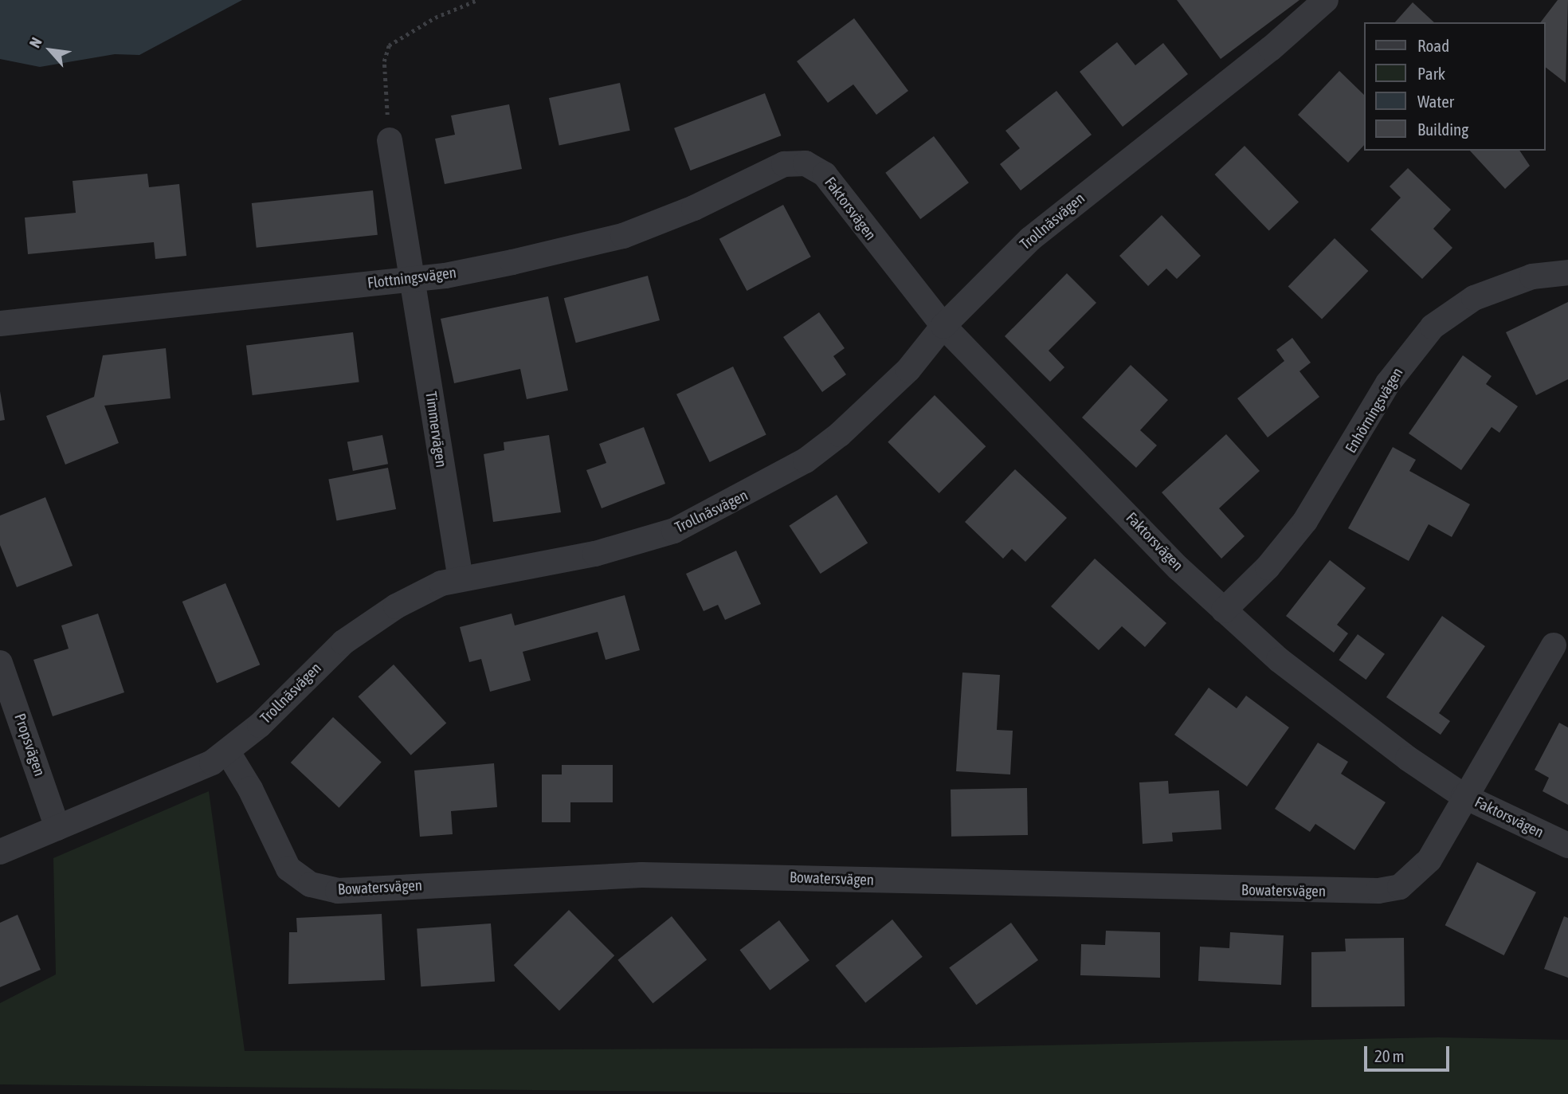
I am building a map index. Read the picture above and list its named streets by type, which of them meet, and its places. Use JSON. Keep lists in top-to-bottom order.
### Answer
{
  "streets": {
    "street": [
      "Faktorsvägen",
      "Trollnäsvägen",
      "Flottningsvägen",
      "Enhörningsvägen",
      "Timmervägen",
      "Propsvägen",
      "Bowatersvägen"
    ]
  },
  "crossings": [
    ["Faktorsvägen", "Trollnäsvägen"],
    ["Faktorsvägen", "Flottningsvägen"],
    ["Faktorsvägen", "Enhörningsvägen"],
    ["Faktorsvägen", "Bowatersvägen"],
    ["Trollnäsvägen", "Timmervägen"],
    ["Trollnäsvägen", "Propsvägen"],
    ["Trollnäsvägen", "Bowatersvägen"],
    ["Flottningsvägen", "Timmervägen"]
  ],
  "legend": [
    "Road",
    "Park",
    "Water",
    "Building"
  ],
  "scale_bar": "20 m",
  "north": "top left"
}
